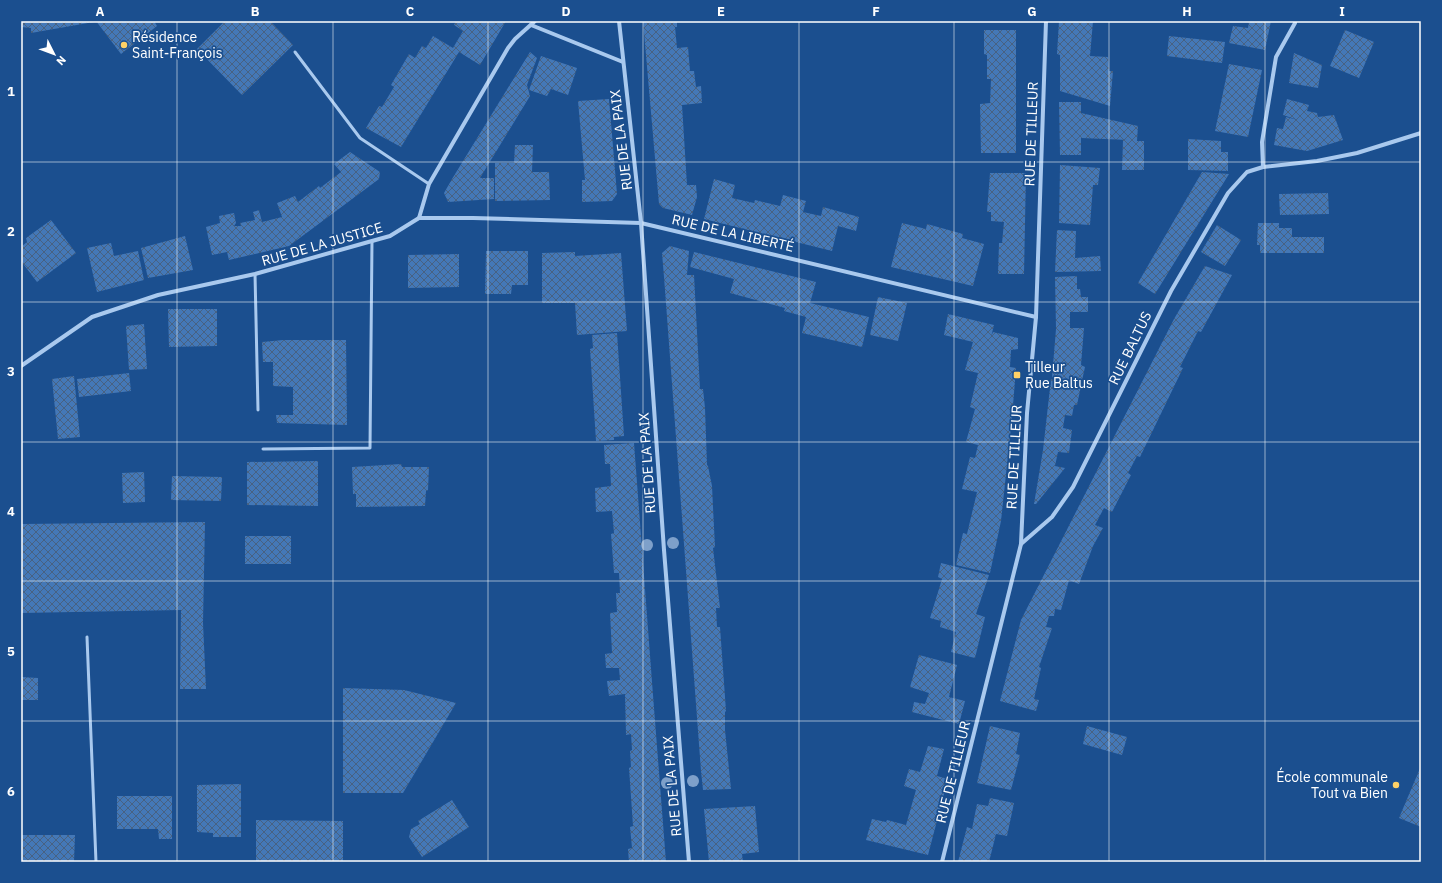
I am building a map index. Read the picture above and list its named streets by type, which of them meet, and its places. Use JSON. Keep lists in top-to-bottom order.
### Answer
{
  "streets": {
    "street": [
      "RUE DE TILLEUR",
      "RUE DE LA PAIX",
      "RUE DE LA LIBERTÉ",
      "RUE DE LA JUSTICE",
      "RUE BALTUS"
    ]
  },
  "crossings": [
    ["RUE DE TILLEUR", "RUE DE LA LIBERTÉ"],
    ["RUE DE TILLEUR", "RUE BALTUS"],
    ["RUE DE LA PAIX", "RUE DE LA LIBERTÉ"],
    ["RUE DE LA LIBERTÉ", "RUE DE LA JUSTICE"]
  ],
  "places": {
    "other": ["Résidence Saint-François", "École communale Tout va Bien"],
    "transit": ["Tilleur Rue Baltus"]
  },
  "north": "bottom right",
  "grid": {
    "columns": [
      "A",
      "B",
      "C",
      "D",
      "E",
      "F",
      "G",
      "H",
      "I"
    ],
    "rows": [
      "1",
      "2",
      "3",
      "4",
      "5",
      "6"
    ]
  }
}
